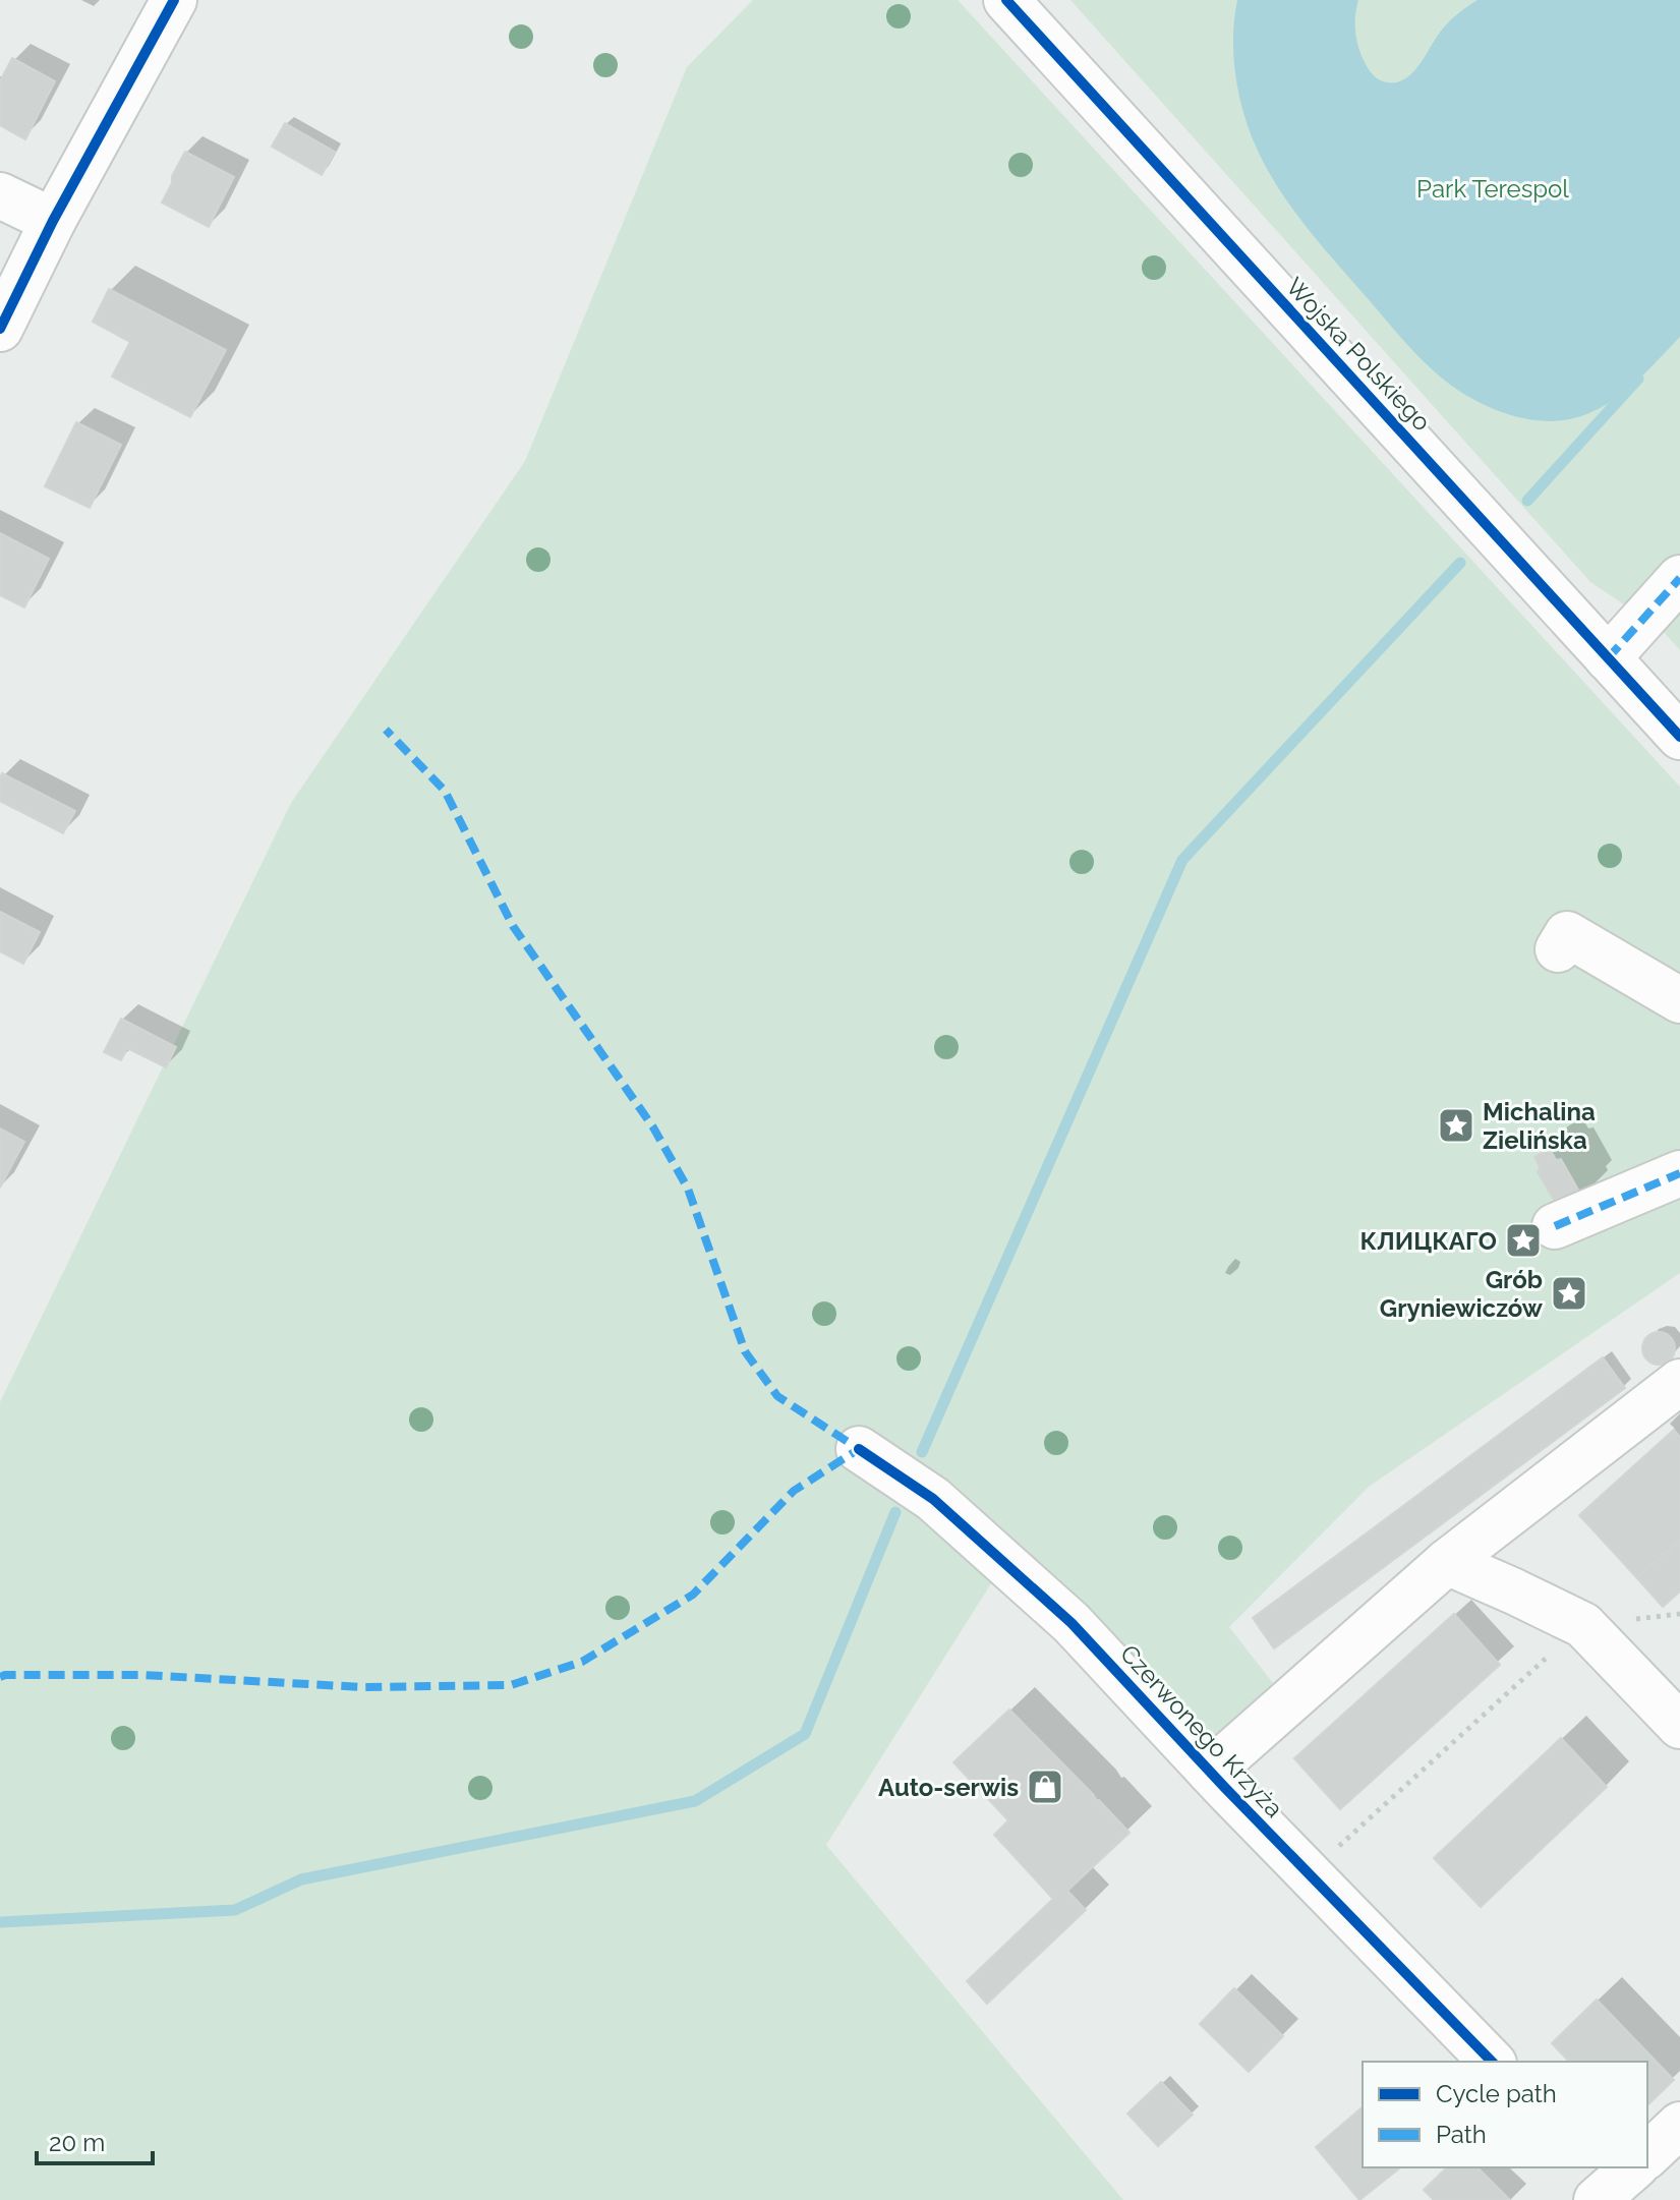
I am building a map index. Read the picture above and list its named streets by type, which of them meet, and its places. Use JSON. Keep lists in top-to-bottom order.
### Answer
{
  "streets": {
    "street": ["Wojska Polskiego", "Czerwonego Krzyża"]
  },
  "parks": ["Park Terespol"],
  "places": {
    "place": ["Michalina Zielińska", "КЛИЦКАГО", "Grób Gryniewiczów"],
    "shop": ["Auto-serwis"]
  },
  "legend": ["Cycle path", "Path"],
  "scale_bar": "20 m"
}
